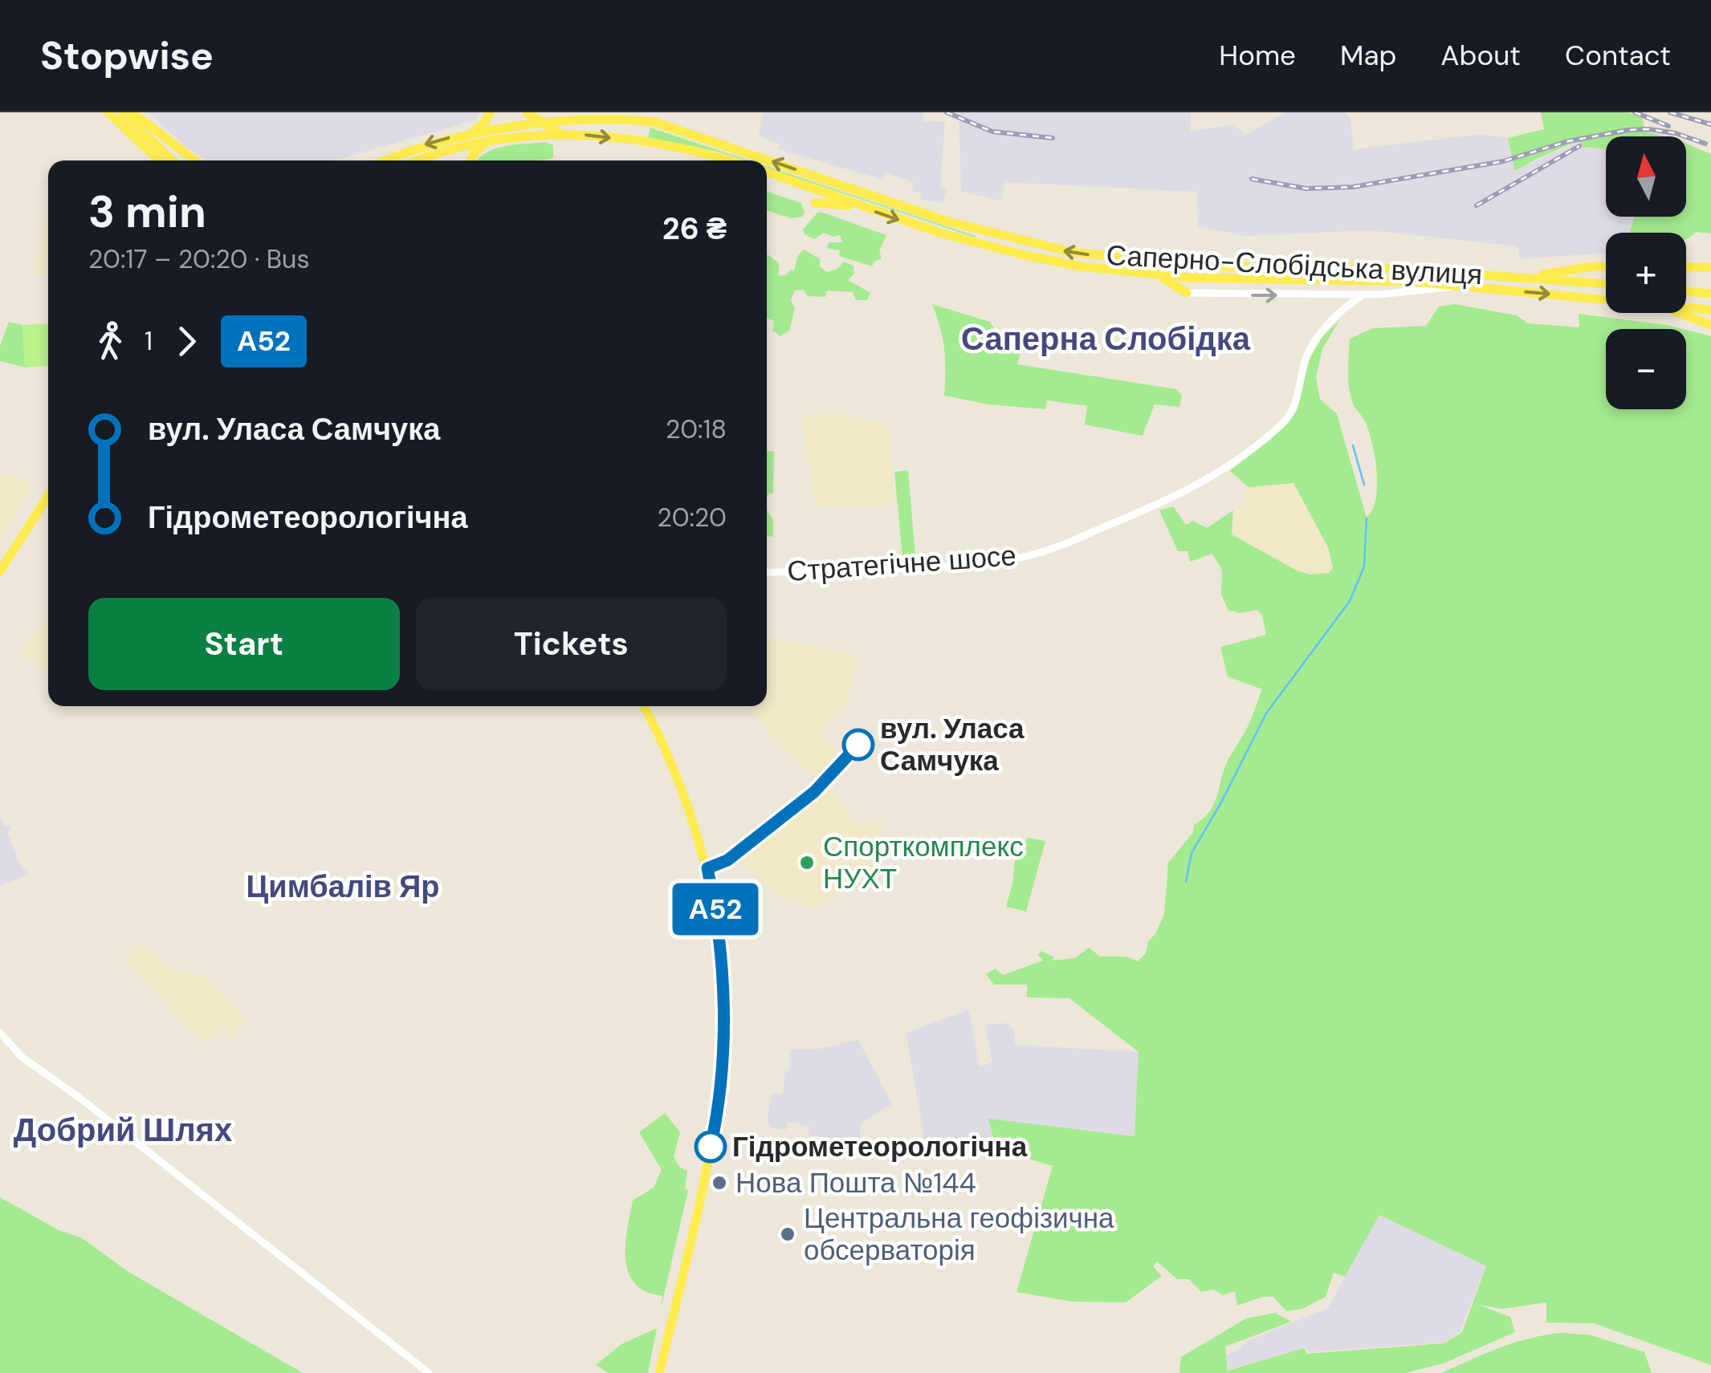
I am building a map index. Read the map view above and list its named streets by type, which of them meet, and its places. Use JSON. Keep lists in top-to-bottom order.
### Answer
{
  "streets": {
    "main road": ["Саперно-Слобідська вулиця"],
    "street": ["Стратегічне шосе"]
  },
  "crossings": [
    ["Саперно-Слобідська вулиця", "Стратегічне шосе"]
  ],
  "districts": ["Саперна Слобідка", "Цимбалів Яр", "Добрий Шлях"],
  "places": [
    "вул. Уласа Самчука",
    "Спорткомплекс НУХТ",
    "Гідрометеорологічна",
    "Нова Пошта №144",
    "Центральна геофізична обсерваторія"
  ],
  "lines": ["bus line А52"],
  "north": "top",
  "page": {
    "header": "Stopwise",
    "nav": [
      "Home",
      "Map",
      "About",
      "Contact"
    ],
    "on_map": "А52",
    "map_buttons": ["+", "−"],
    "heading": ["3 min", "20:17 – 20:20 · Bus", "26 ₴"],
    "legs": ["1", "А52"],
    "list": [
      {
        "name": "вул. Уласа Самчука",
        "value": "20:18"
      },
      {
        "name": "Гідрометеорологічна",
        "value": "20:20"
      }
    ],
    "buttons": ["Start", "Tickets"]
  }
}
